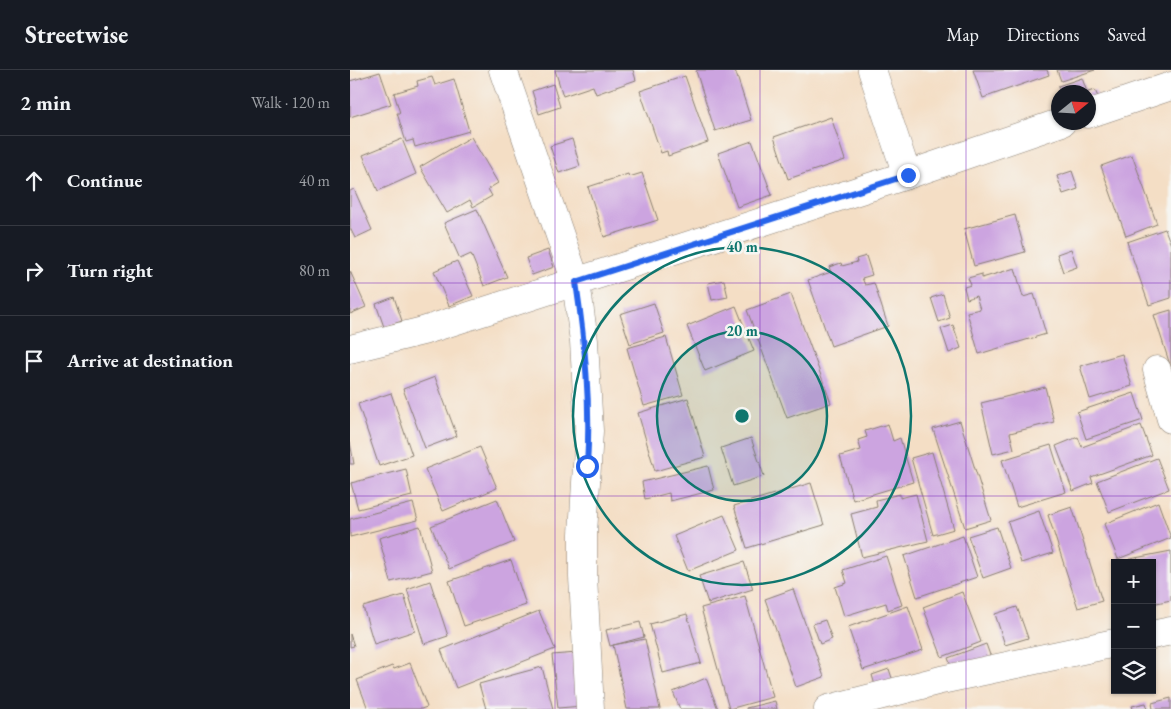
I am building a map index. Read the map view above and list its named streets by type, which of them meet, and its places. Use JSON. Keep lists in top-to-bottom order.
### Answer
{
  "north": "right",
  "page": {
    "header": "Streetwise",
    "nav": ["Map", "Directions", "Saved"],
    "heading": ["2 min", "Walk · 120 m"],
    "list": [
      ["Continue", "40 m"],
      ["Turn right", "80 m"],
      "Arrive at destination"
    ],
    "map_buttons": ["+", "−"]
  },
  "rings": ["40 m", "20 m"]
}
